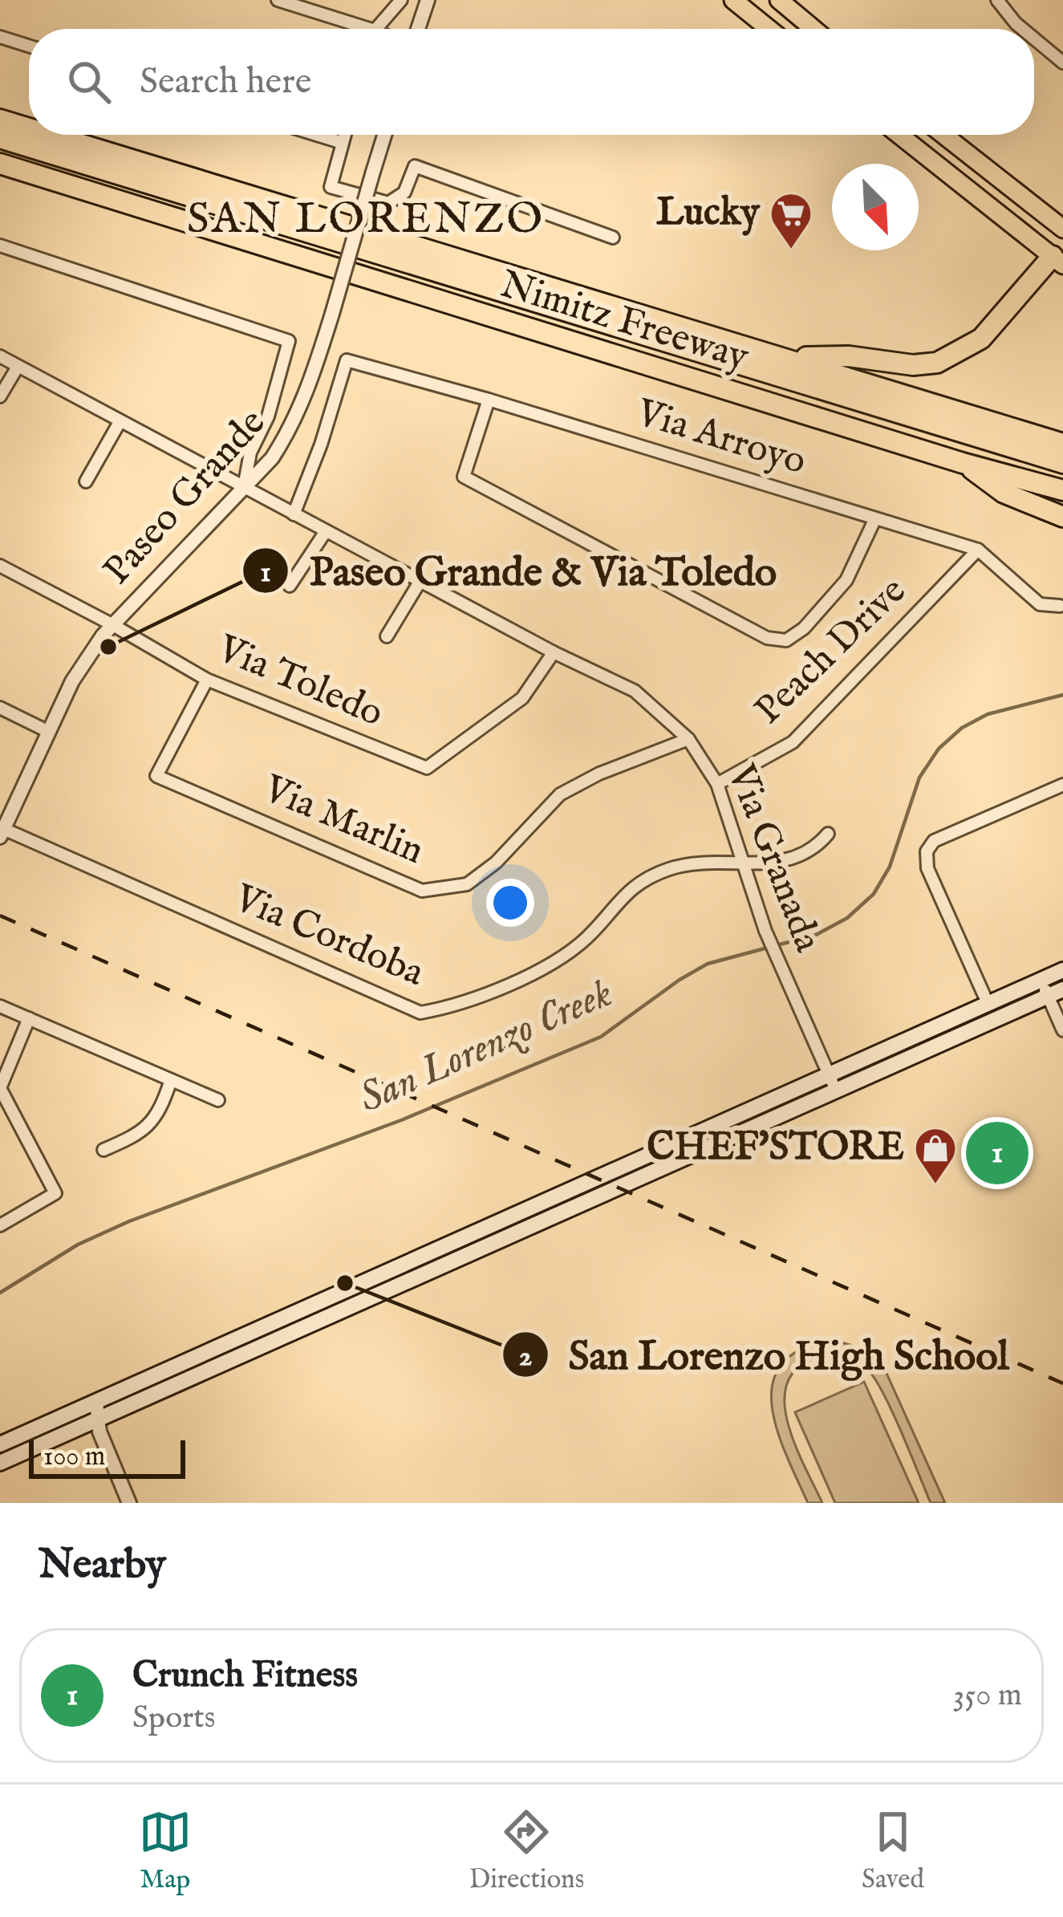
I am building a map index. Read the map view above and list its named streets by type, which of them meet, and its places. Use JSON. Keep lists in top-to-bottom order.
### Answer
{
  "streets": {
    "highway": ["Nimitz Freeway"],
    "street": [
      "Via Arroyo",
      "Paseo Grande",
      "Peach Drive",
      "Via Toledo",
      "Via Marlin",
      "Via Granada",
      "Via Cordoba"
    ]
  },
  "crossings": [
    ["Via Arroyo", "Peach Drive"],
    ["Via Arroyo", "Via Granada"],
    ["Paseo Grande", "Via Toledo"],
    ["Paseo Grande", "Via Granada"],
    ["Paseo Grande", "Via Cordoba"],
    ["Peach Drive", "Via Granada"],
    ["Via Toledo", "Via Marlin"],
    ["Via Toledo", "Via Granada"],
    ["Via Marlin", "Via Granada"],
    ["Via Granada", "Via Cordoba"]
  ],
  "districts": ["SAN LORENZO"],
  "water": ["San Lorenzo Creek"],
  "places": {
    "supermarket": ["Lucky"],
    "other": ["Paseo Grande & Via Toledo", "San Lorenzo High School"],
    "shop": ["CHEF'STORE"]
  },
  "scale_bar": "100 m",
  "north": "bottom right",
  "page": {
    "search": "Search here",
    "pins": "1",
    "scale": "100 m",
    "heading": "Nearby",
    "list": [
      {
        "mark": "1",
        "name": "Crunch Fitness",
        "note": "Sports",
        "value": "350 m"
      }
    ],
    "nav": ["Map", "Directions", "Saved"]
  }
}
